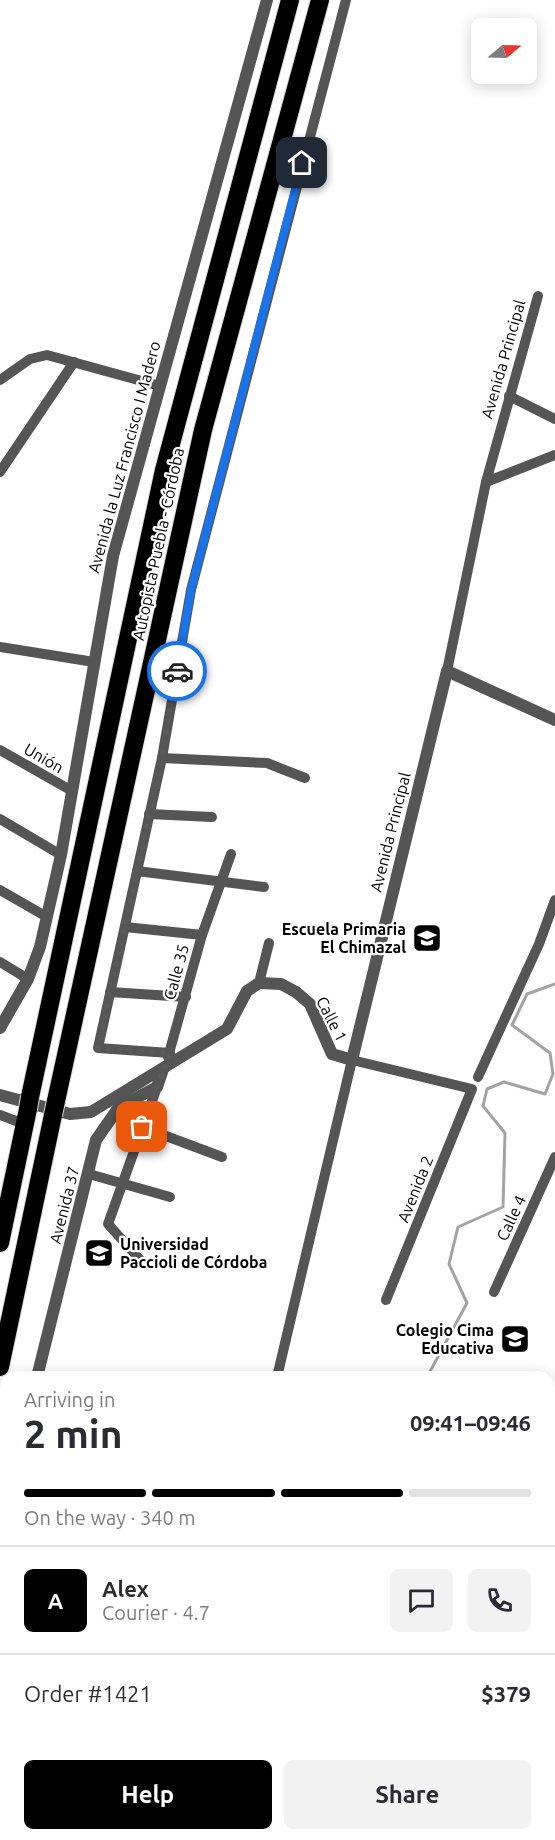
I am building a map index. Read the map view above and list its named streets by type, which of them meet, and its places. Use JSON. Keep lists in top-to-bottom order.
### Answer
{
  "streets": {
    "highway": ["Autopista Puebla - Córdoba"],
    "street": [
      "Avenida Principal",
      "Avenida la Luz Francisco I Madero",
      "Unión",
      "Calle 35",
      "Calle 1",
      "Avenida 2",
      "Avenida 37",
      "Calle 4"
    ]
  },
  "crossings": [
    ["Avenida Principal", "Calle 1"],
    ["Avenida la Luz Francisco I Madero", "Unión"],
    ["Calle 1", "Avenida 2"]
  ],
  "places": {
    "school or university": ["Escuela Primaria El Chimazal", "Universidad Paccioli de Córdoba", "Colegio Cima Educativa"]
  },
  "north": "right",
  "page": {
    "heading": ["2 min", "Arriving in", "09:41–09:46"],
    "panel": [
      "Alex",
      "Courier · 4.7",
      "Order #1421",
      "$379"
    ],
    "bar": "On the way · 340 m",
    "round": "A",
    "buttons": ["Help", "Share"]
  }
}
